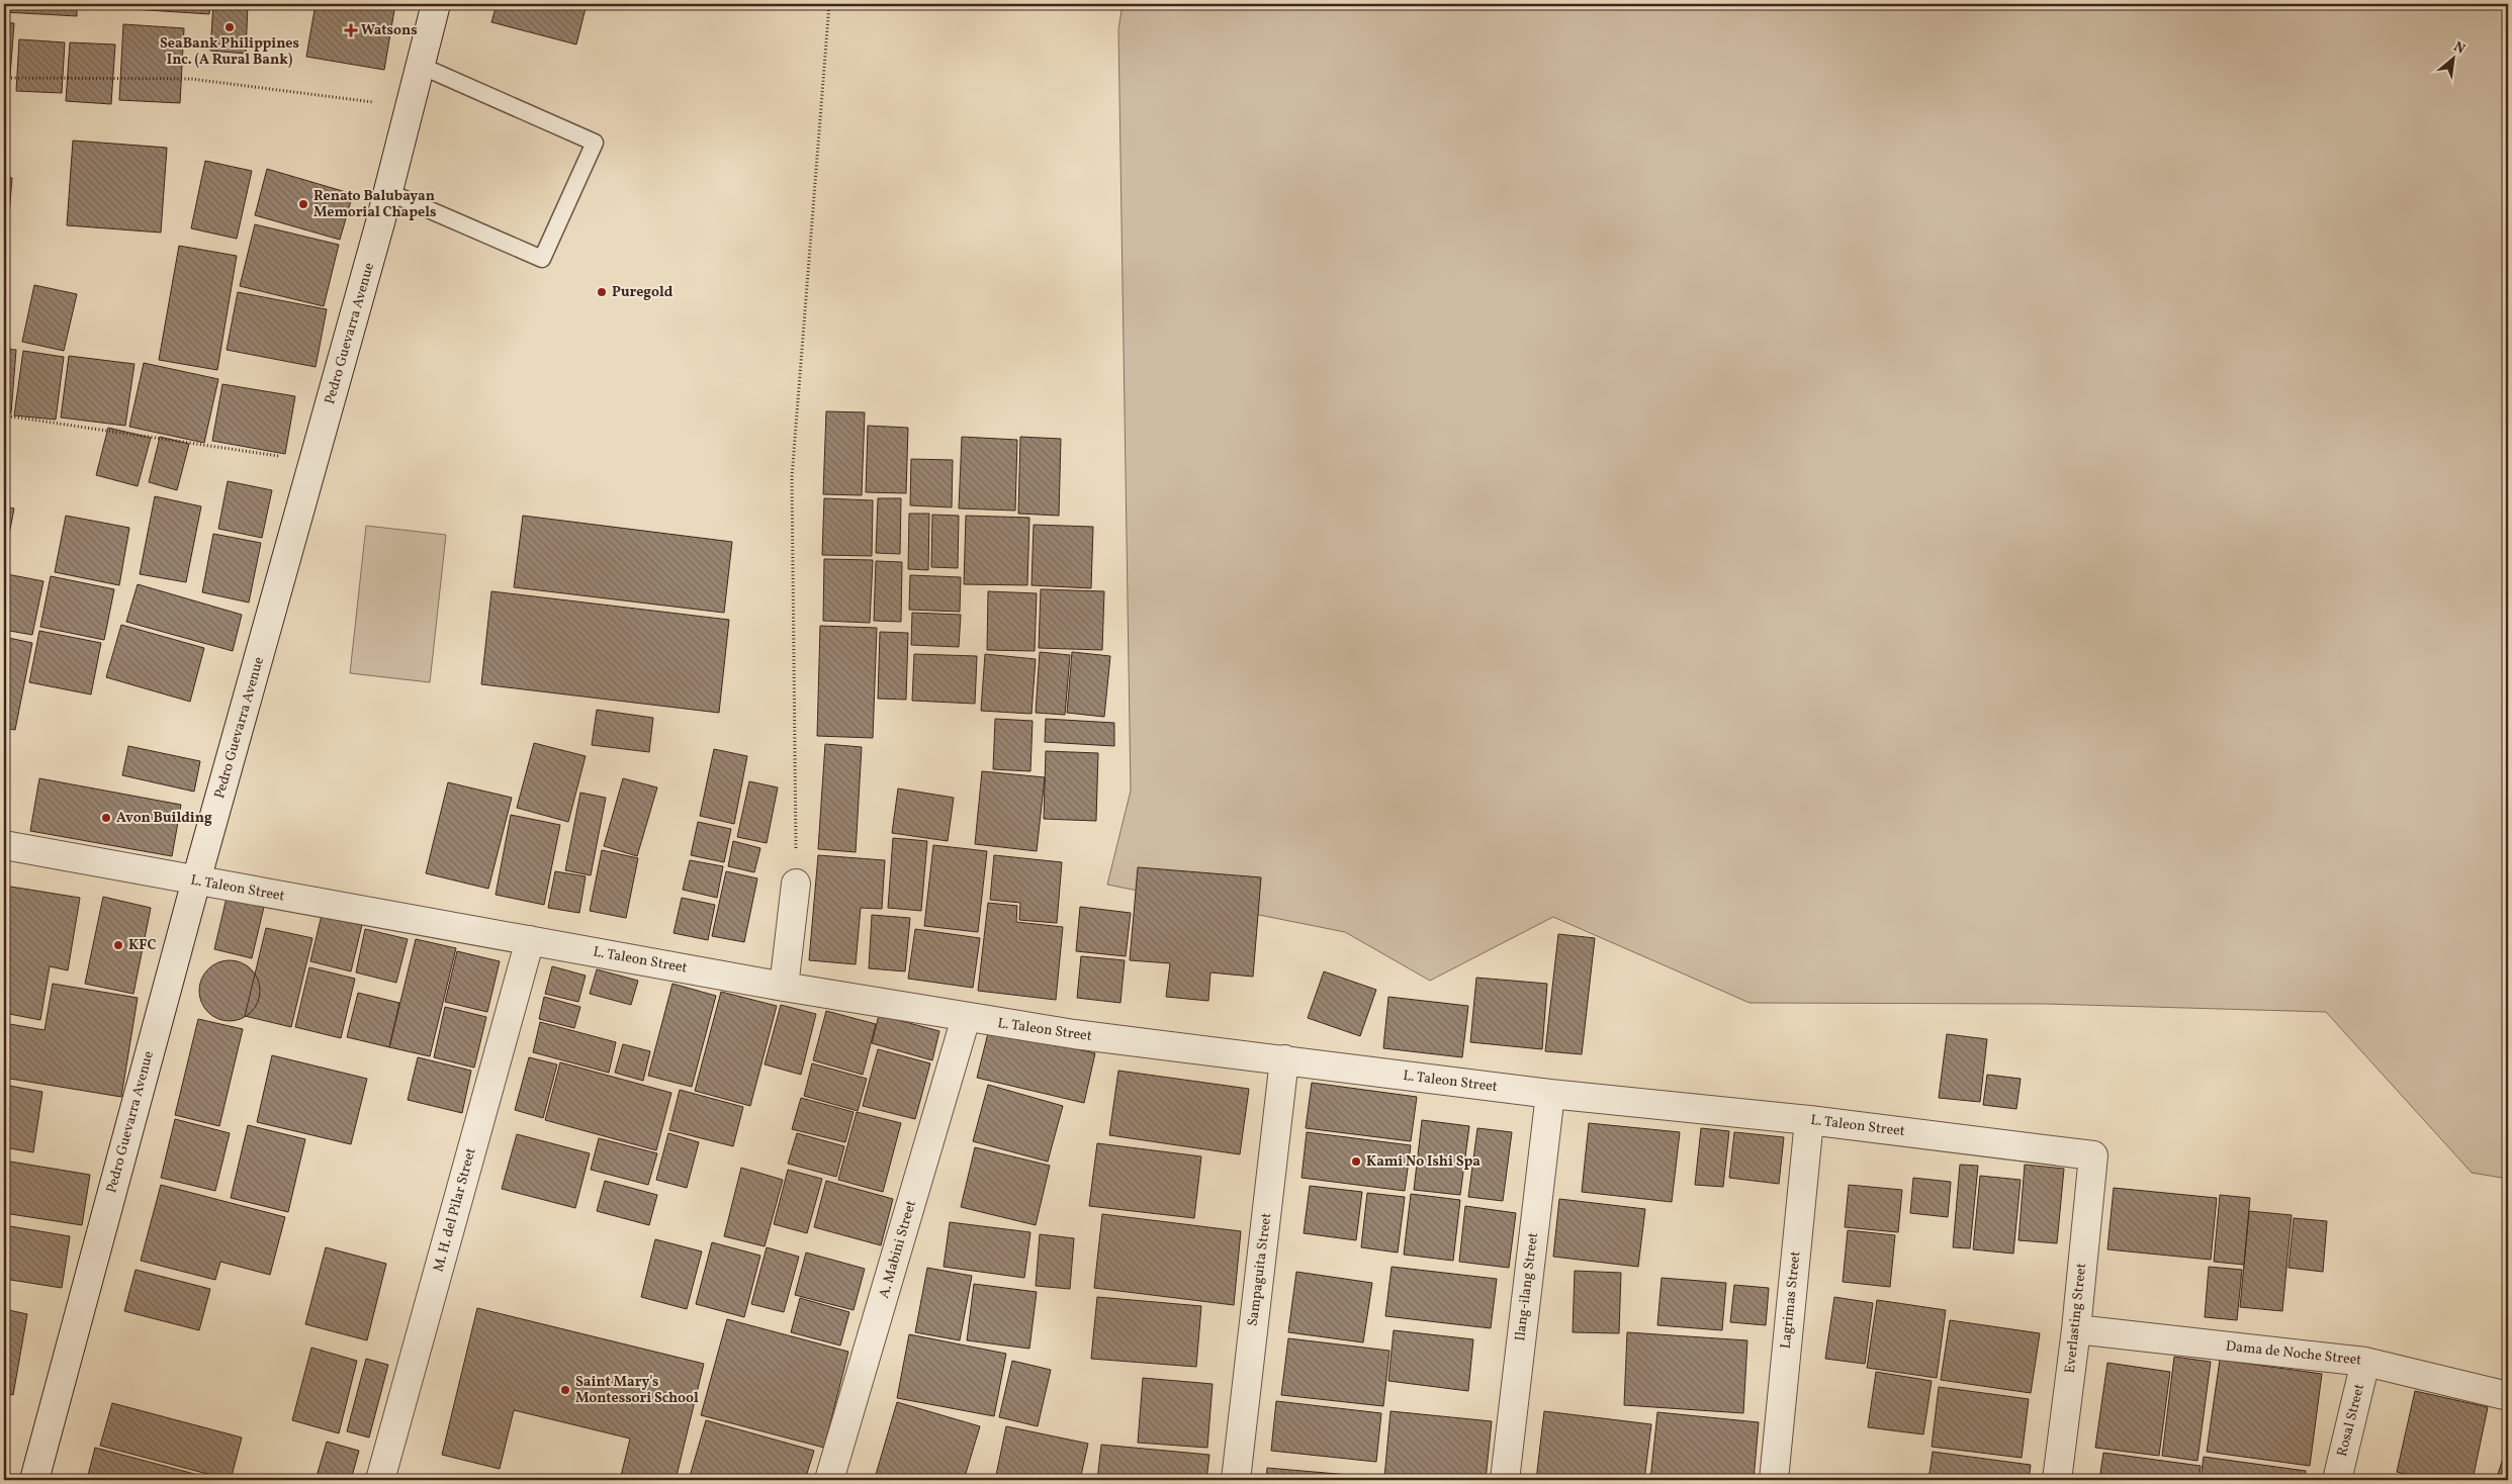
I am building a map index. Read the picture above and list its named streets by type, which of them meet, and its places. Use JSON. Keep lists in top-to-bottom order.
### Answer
{
  "streets": {
    "street": [
      "Pedro Guevarra Avenue",
      "L. Taleon Street",
      "M. H. del Pilar Street",
      "A. Mabini Street",
      "Sampaguita Street",
      "Ilang-ilang Street",
      "Lagrimas Street",
      "Everlasting Street",
      "Dama de Noche Street",
      "Rosal Street"
    ]
  },
  "crossings": [
    ["Pedro Guevarra Avenue", "L. Taleon Street"],
    ["L. Taleon Street", "M. H. del Pilar Street"],
    ["L. Taleon Street", "A. Mabini Street"],
    ["L. Taleon Street", "Sampaguita Street"],
    ["L. Taleon Street", "Ilang-ilang Street"],
    ["L. Taleon Street", "Lagrimas Street"],
    ["L. Taleon Street", "Everlasting Street"],
    ["Everlasting Street", "Dama de Noche Street"],
    ["Dama de Noche Street", "Rosal Street"]
  ],
  "places": {
    "other": [
      "SeaBank Philippines Inc. (A Rural Bank)",
      "Renato Balubayan Memorial Chapels",
      "Puregold",
      "Avon Building",
      "KFC",
      "Kami No Ishi Spa",
      "Saint Mary's Montessori School"
    ],
    "health": ["Watsons"]
  },
  "north": "top right"
}
